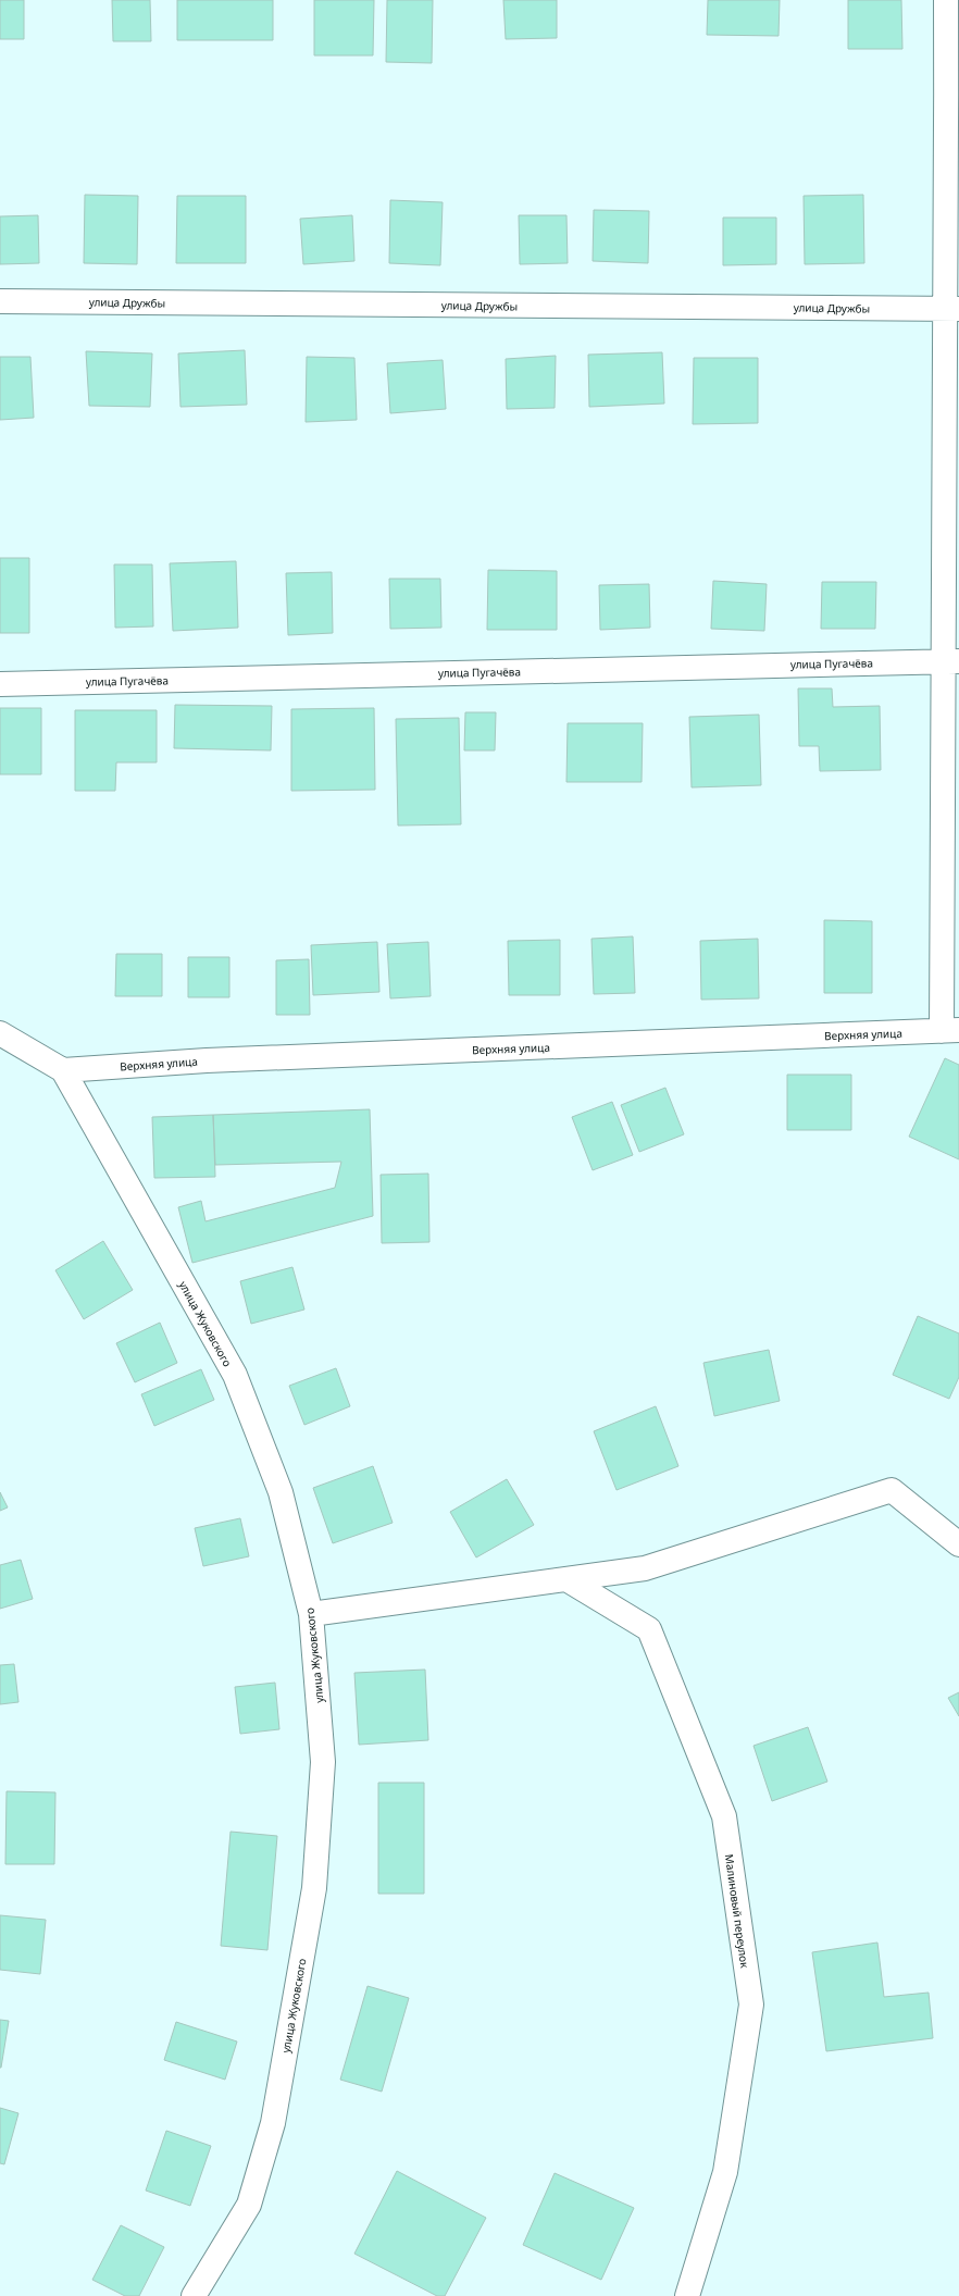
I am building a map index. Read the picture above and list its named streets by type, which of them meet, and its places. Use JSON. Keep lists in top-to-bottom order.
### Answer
{
  "streets": {
    "street": [
      "улица Дружбы",
      "улица Пугачёва",
      "Верхняя улица",
      "улица Жуковского",
      "Малиновый переулок"
    ]
  },
  "crossings": [
    ["Верхняя улица", "улица Жуковского"]
  ]
}
